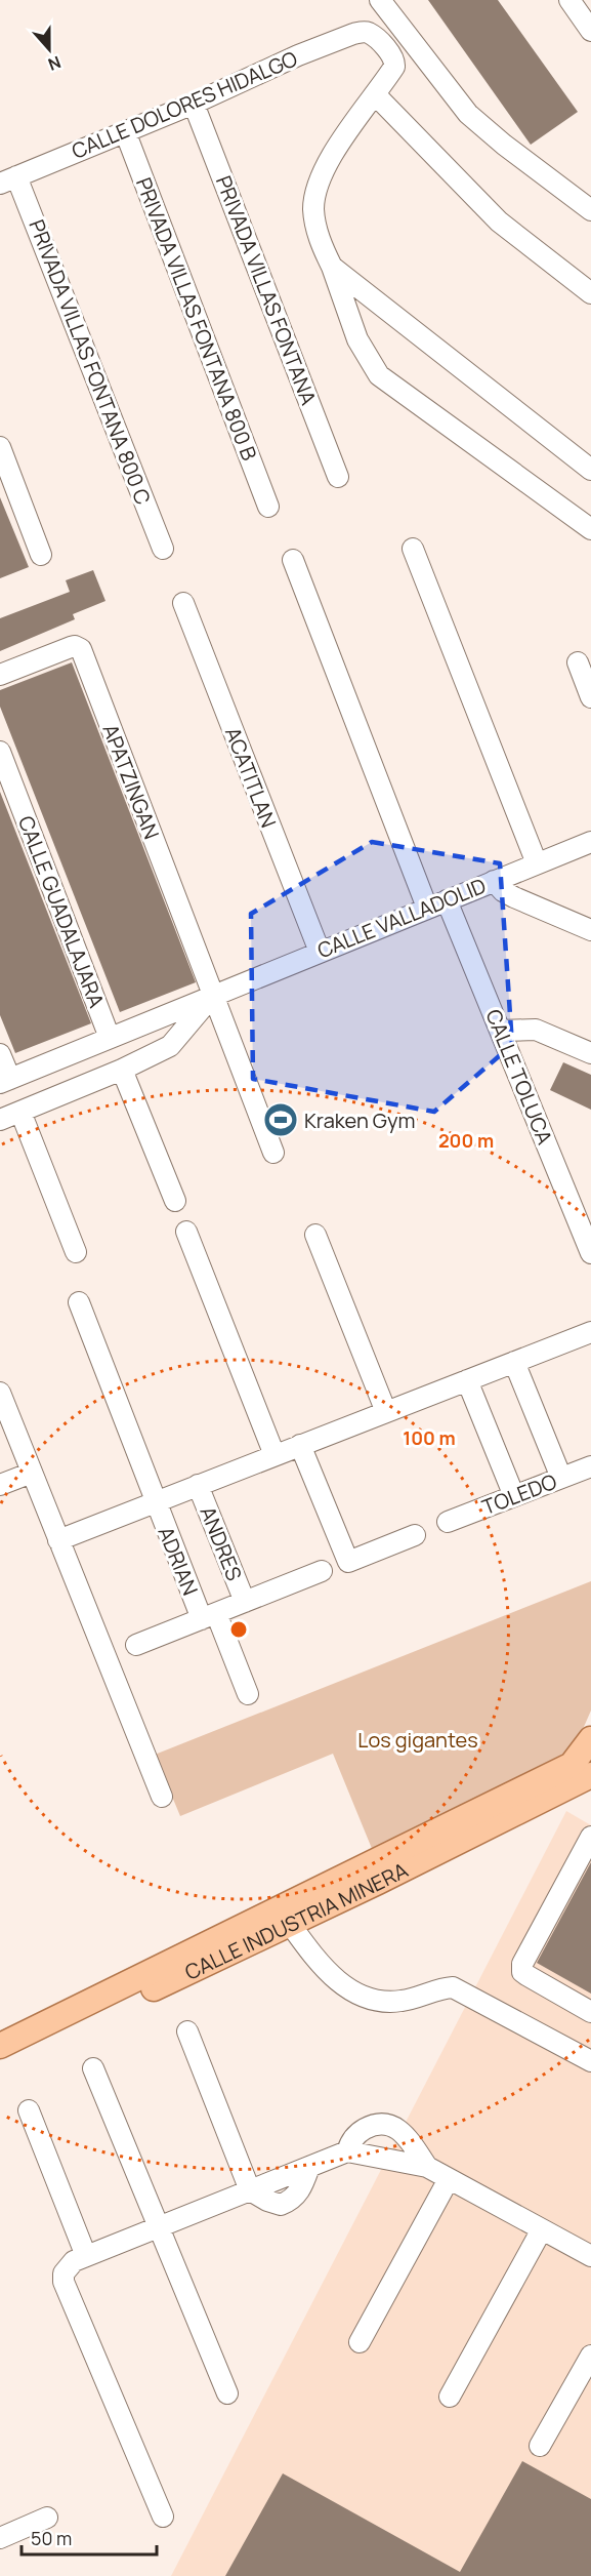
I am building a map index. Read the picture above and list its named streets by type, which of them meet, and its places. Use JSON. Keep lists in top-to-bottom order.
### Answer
{
  "streets": {
    "main road": ["CALLE INDUSTRIA MINERA"],
    "street": [
      "CALLE DOLORES HIDALGO",
      "PRIVADA VILLAS FONTANA",
      "PRIVADA VILLAS FONTANA 800 B",
      "PRIVADA VILLAS FONTANA 800 C",
      "ACATITLAN",
      "APATZINGAN",
      "CALLE GUADALAJARA",
      "CALLE VALLADOLID",
      "CALLE TOLUCA",
      "TOLEDO",
      "ANDRES",
      "ADRIAN"
    ]
  },
  "crossings": [
    ["CALLE DOLORES HIDALGO", "PRIVADA VILLAS FONTANA"],
    ["CALLE DOLORES HIDALGO", "PRIVADA VILLAS FONTANA 800 B"],
    ["CALLE DOLORES HIDALGO", "PRIVADA VILLAS FONTANA 800 C"],
    ["ACATITLAN", "CALLE VALLADOLID"],
    ["APATZINGAN", "CALLE VALLADOLID"],
    ["CALLE GUADALAJARA", "CALLE VALLADOLID"],
    ["CALLE VALLADOLID", "CALLE TOLUCA"]
  ],
  "parks": ["Los gigantes"],
  "places": {
    "sports": ["Kraken Gym"]
  },
  "scale_bar": "50 m",
  "north": "bottom",
  "rings": ["200 m", "100 m"]
}
